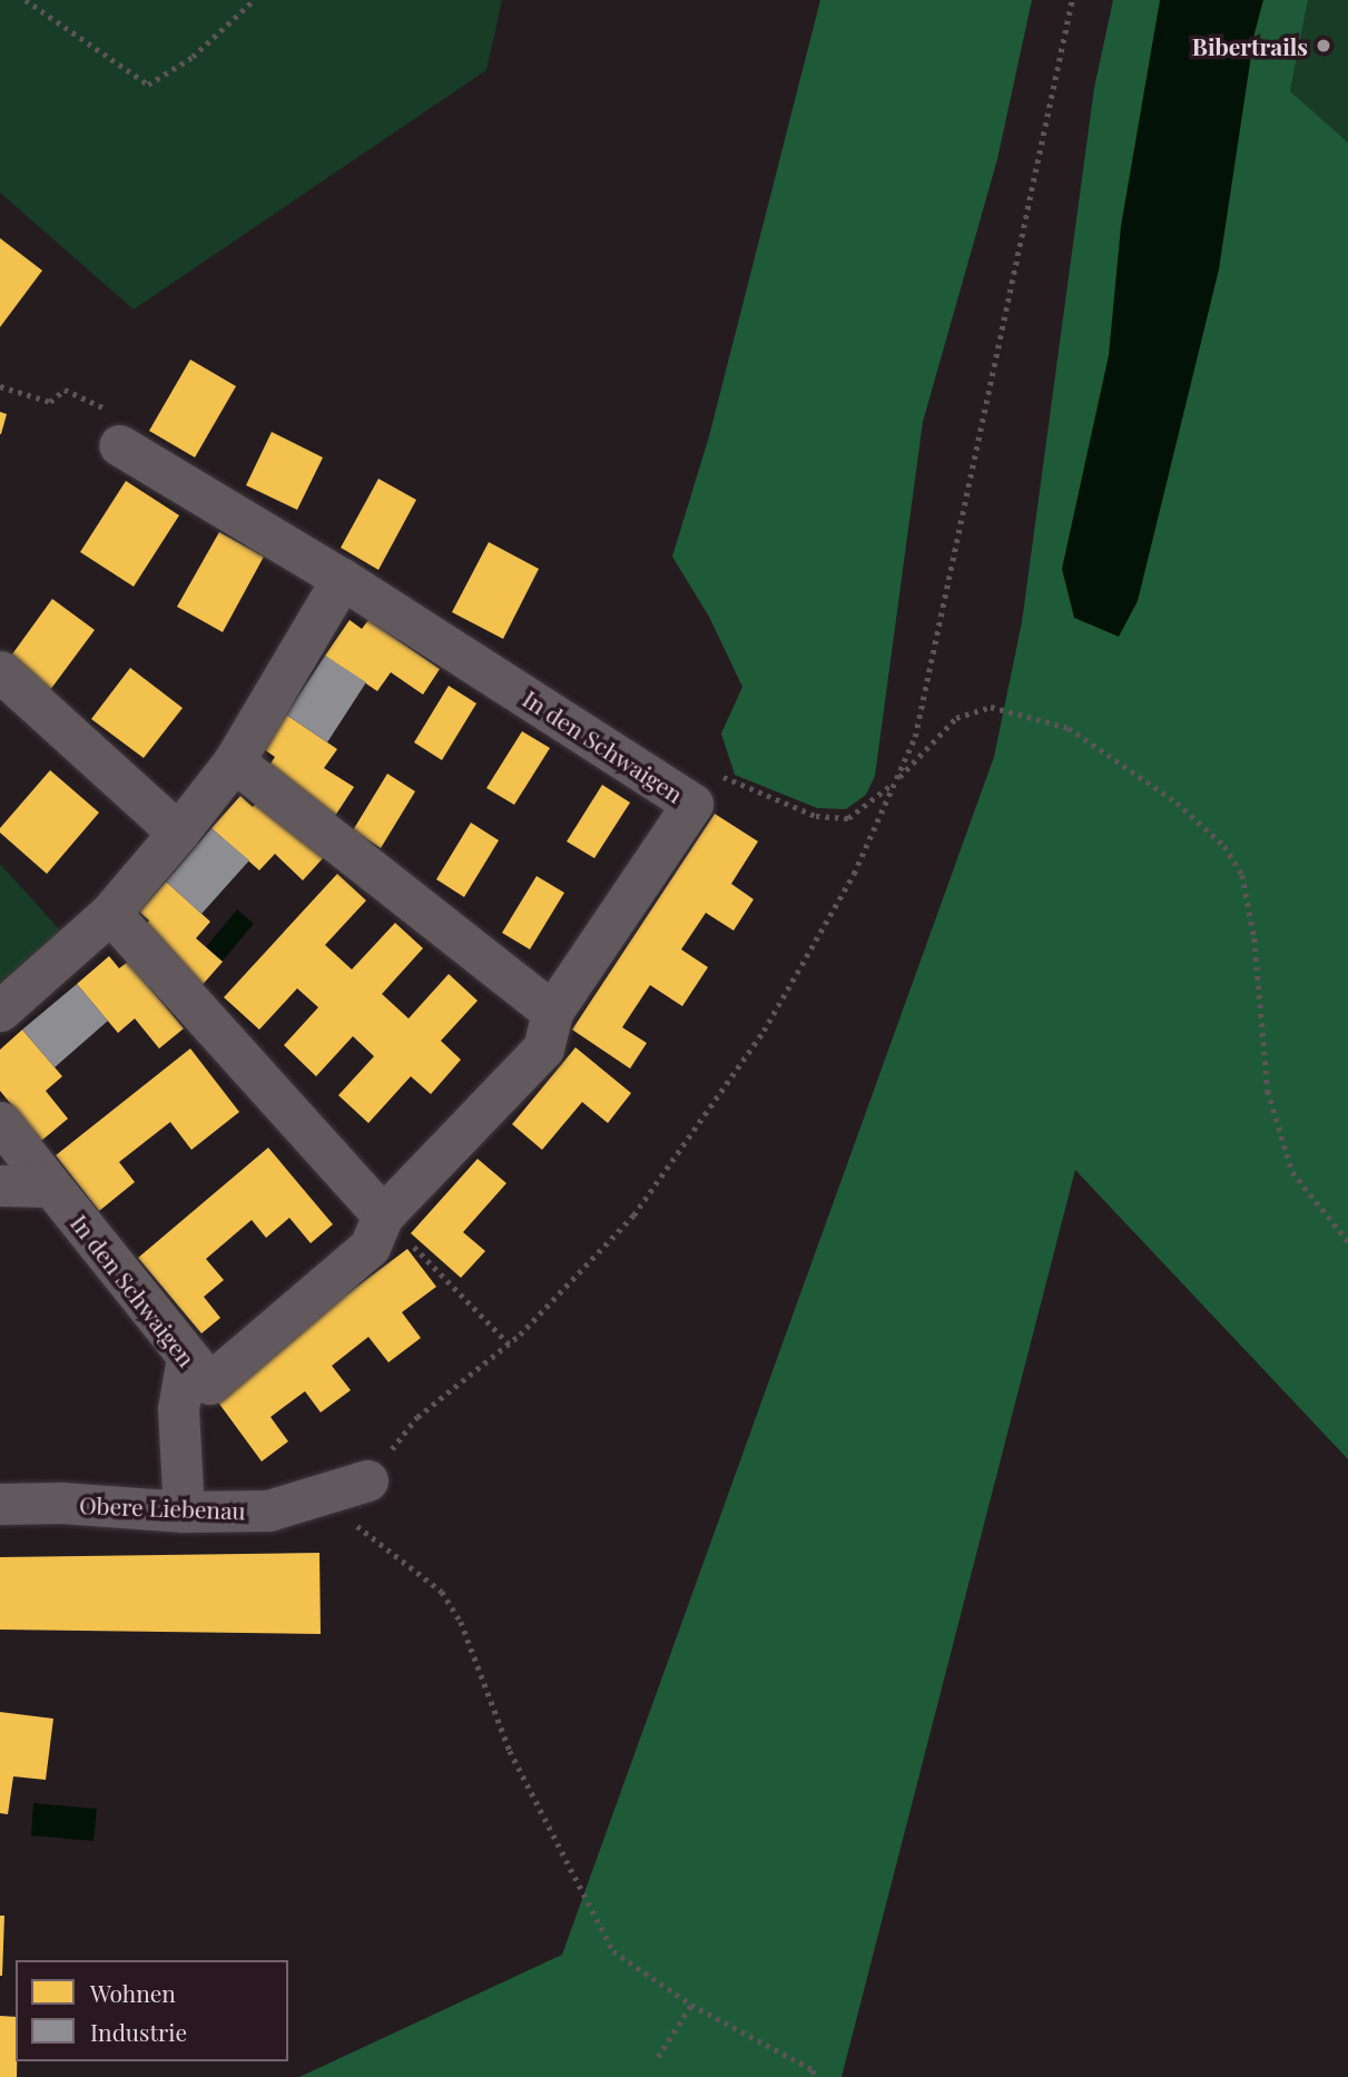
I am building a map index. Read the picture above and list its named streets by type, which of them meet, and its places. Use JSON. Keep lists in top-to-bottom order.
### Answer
{
  "streets": {
    "street": ["In den Schwaigen", "Obere Liebenau"]
  },
  "places": ["Bibertrails"],
  "legend": ["Wohnen", "Industrie"]
}
